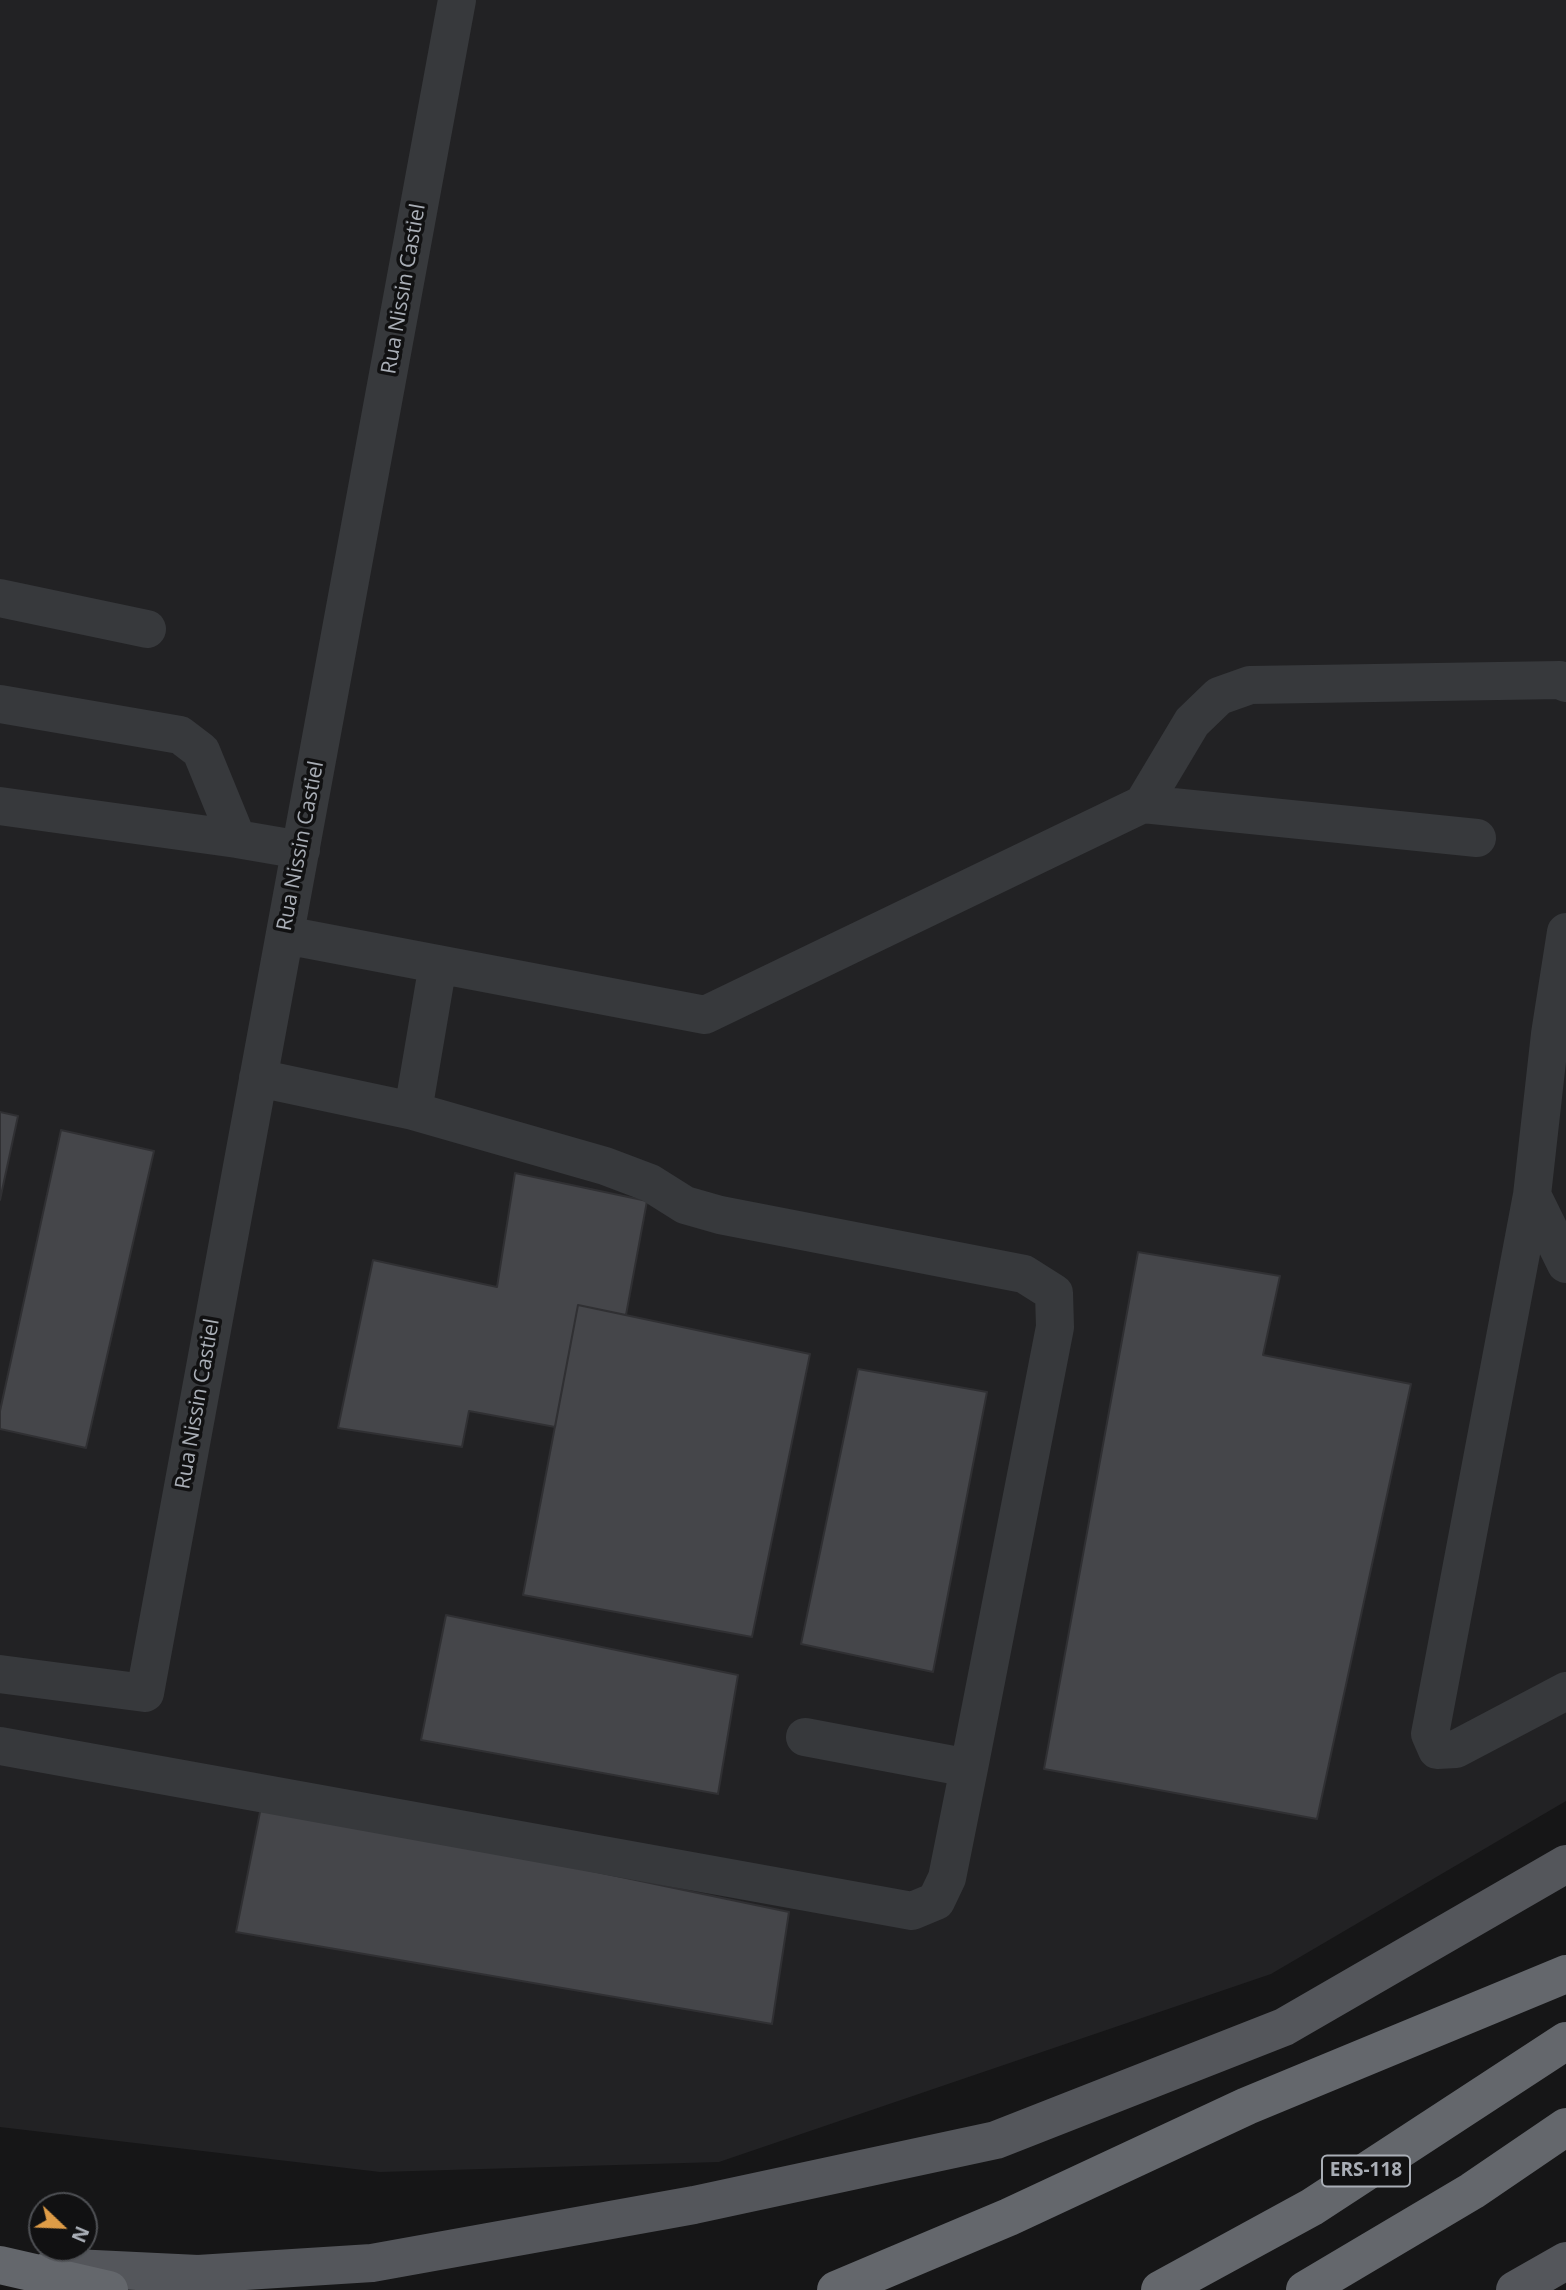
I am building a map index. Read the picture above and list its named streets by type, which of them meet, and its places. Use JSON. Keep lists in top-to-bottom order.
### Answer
{
  "streets": {
    "highway": ["ERS-118"],
    "street": ["Rua Nissin Castiel"]
  },
  "north": "bottom right"
}
